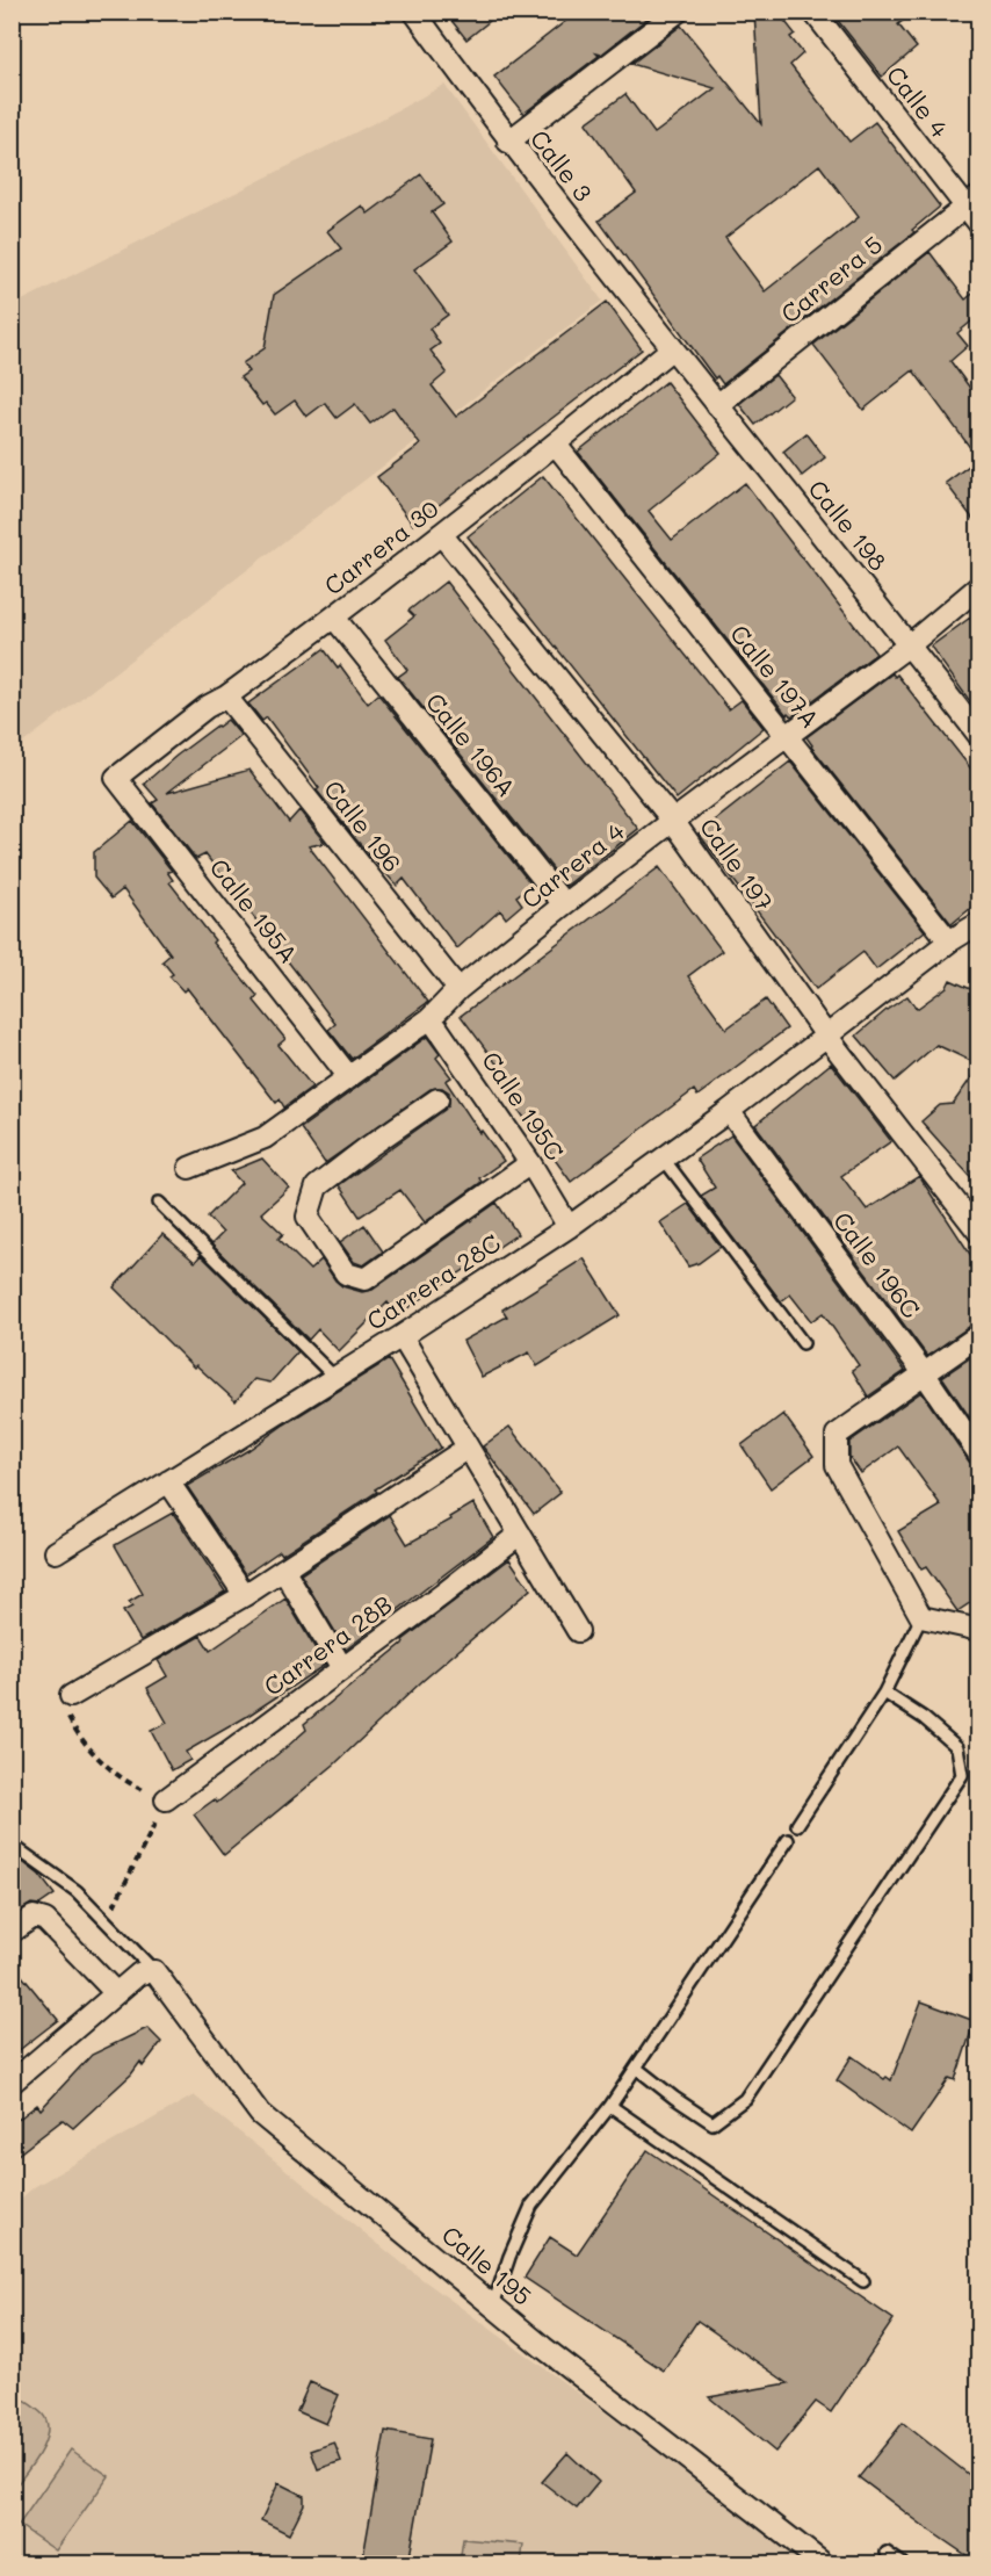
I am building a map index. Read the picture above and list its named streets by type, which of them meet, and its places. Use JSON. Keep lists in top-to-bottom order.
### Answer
{
  "streets": {
    "street": [
      "Calle 4",
      "Calle 3",
      "Carrera 5",
      "Calle 198",
      "Carrera 30",
      "Calle 197A",
      "Calle 196A",
      "Calle 196",
      "Calle 197",
      "Carrera 4",
      "Calle 195A",
      "Calle 195C",
      "Calle 196C",
      "Carrera 28C",
      "Carrera 28B",
      "Calle 195"
    ]
  },
  "crossings": [
    ["Calle 4", "Carrera 5"],
    ["Calle 3", "Calle 198"],
    ["Calle 3", "Carrera 30"],
    ["Carrera 5", "Calle 198"],
    ["Calle 198", "Carrera 30"],
    ["Calle 198", "Carrera 4"],
    ["Carrera 30", "Calle 197A"],
    ["Carrera 30", "Calle 196A"],
    ["Carrera 30", "Calle 196"],
    ["Carrera 30", "Calle 197"],
    ["Carrera 30", "Calle 195A"],
    ["Calle 197A", "Carrera 4"],
    ["Calle 197A", "Carrera 28C"],
    ["Calle 196A", "Carrera 4"],
    ["Calle 196", "Carrera 4"],
    ["Calle 197", "Carrera 4"],
    ["Calle 197", "Carrera 28C"],
    ["Carrera 4", "Calle 195A"],
    ["Carrera 4", "Calle 195C"],
    ["Calle 195C", "Carrera 28C"],
    ["Calle 196C", "Carrera 28C"]
  ]
}
